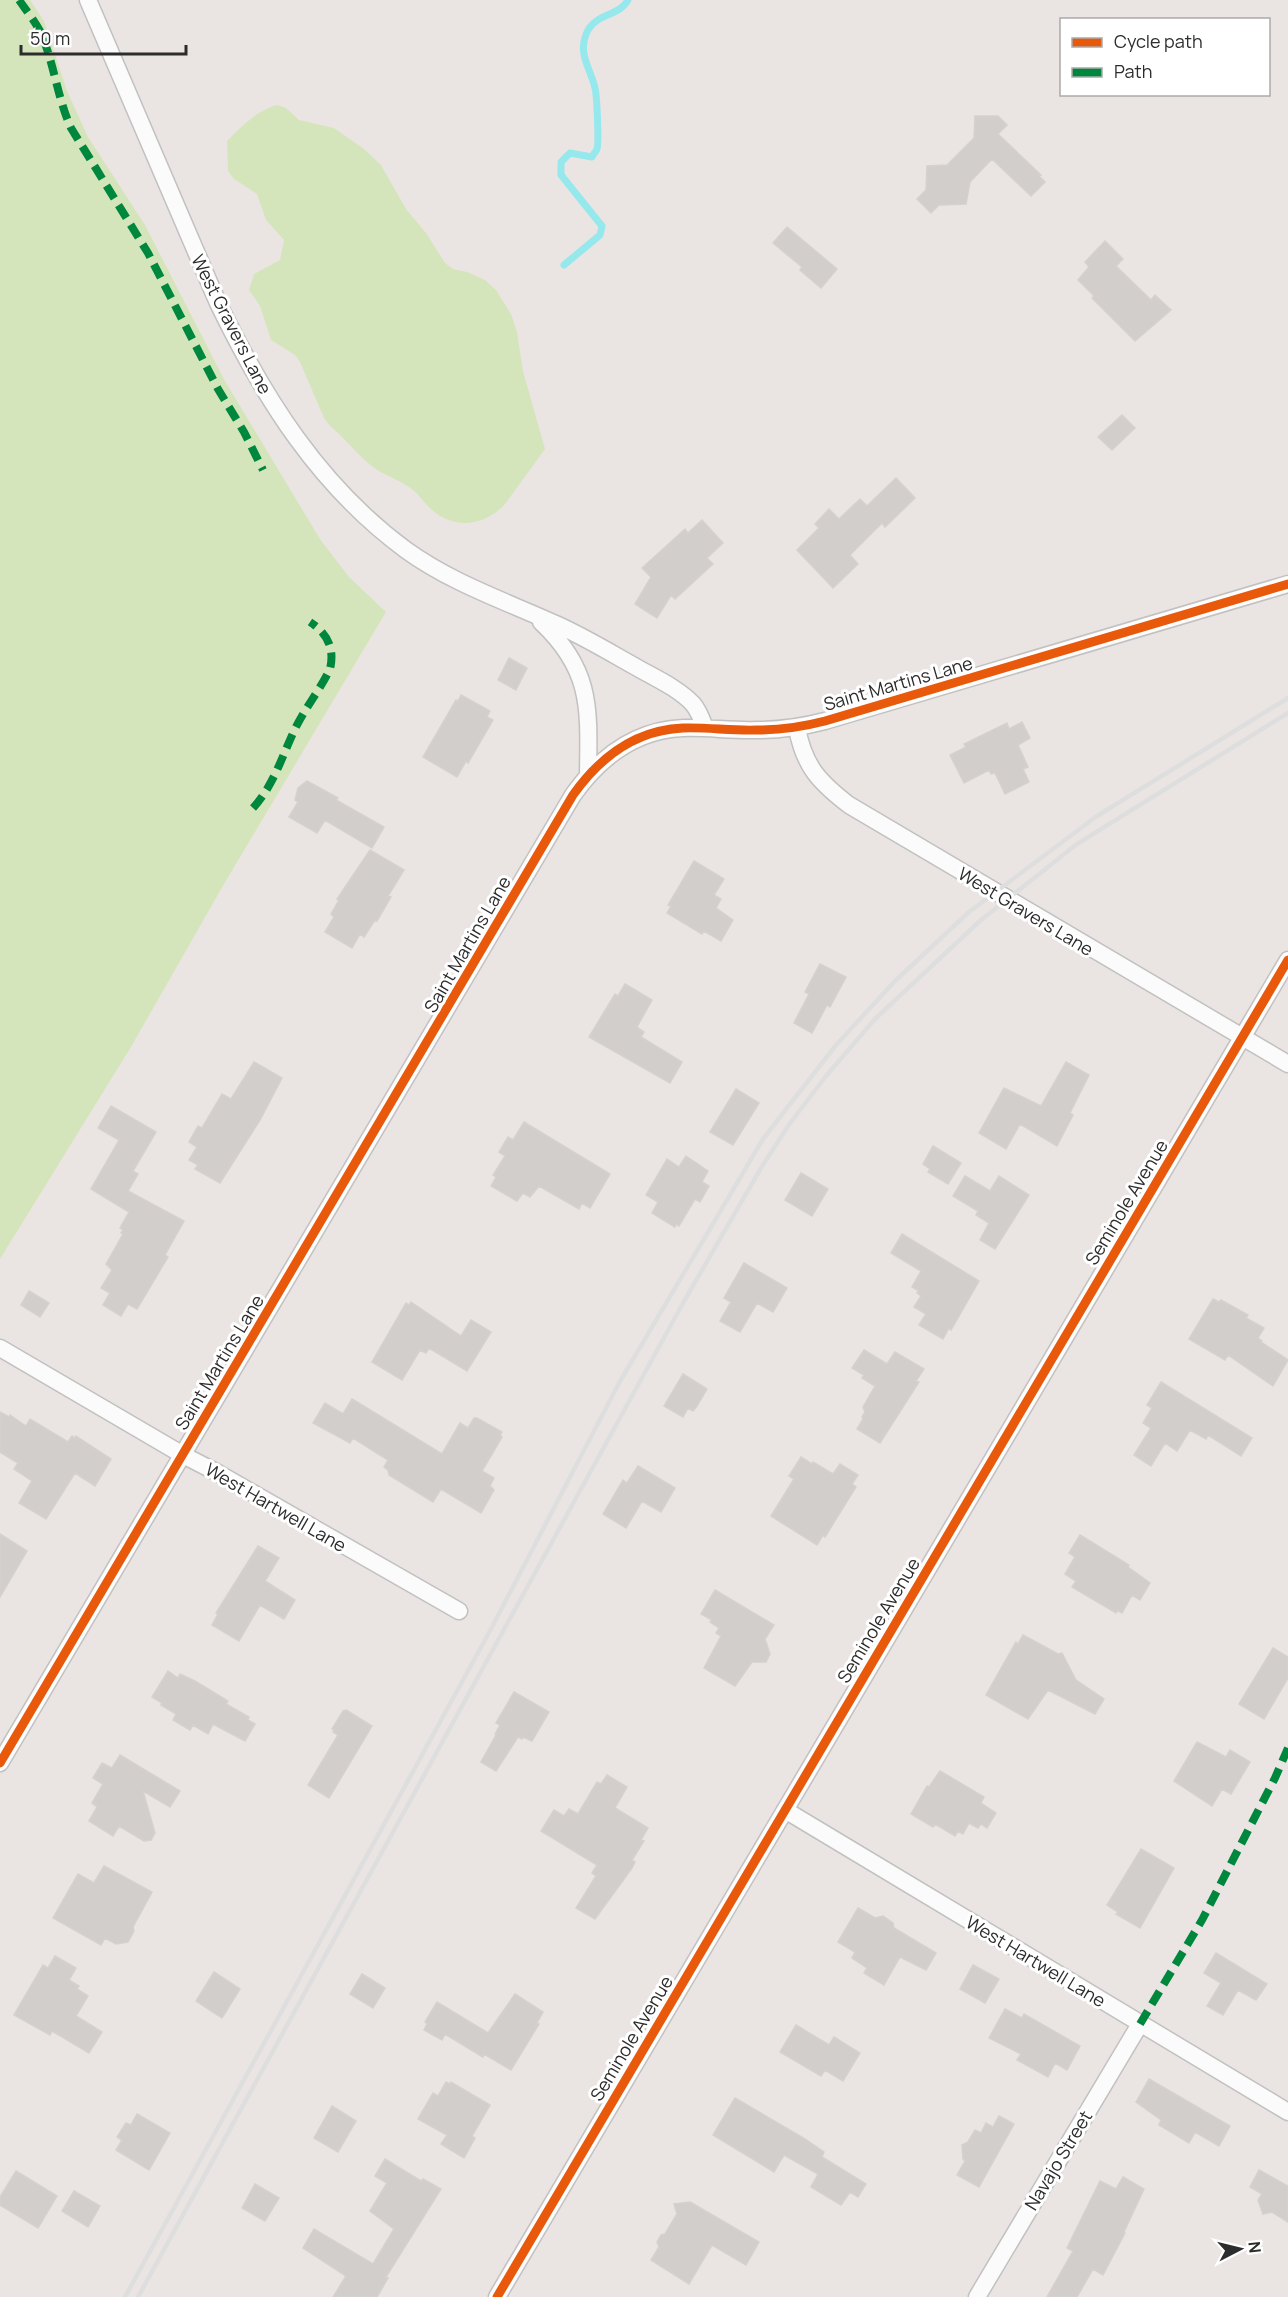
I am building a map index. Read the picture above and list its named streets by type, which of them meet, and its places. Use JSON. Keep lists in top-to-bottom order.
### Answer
{
  "streets": {
    "street": [
      "West Gravers Lane",
      "Saint Martins Lane",
      "Seminole Avenue",
      "West Hartwell Lane",
      "Navajo Street"
    ]
  },
  "crossings": [
    ["West Gravers Lane", "Saint Martins Lane"],
    ["West Gravers Lane", "Seminole Avenue"],
    ["Saint Martins Lane", "West Hartwell Lane"],
    ["Seminole Avenue", "West Hartwell Lane"],
    ["West Hartwell Lane", "Navajo Street"]
  ],
  "legend": ["Cycle path", "Path"],
  "scale_bar": "50 m",
  "north": "right"
}
